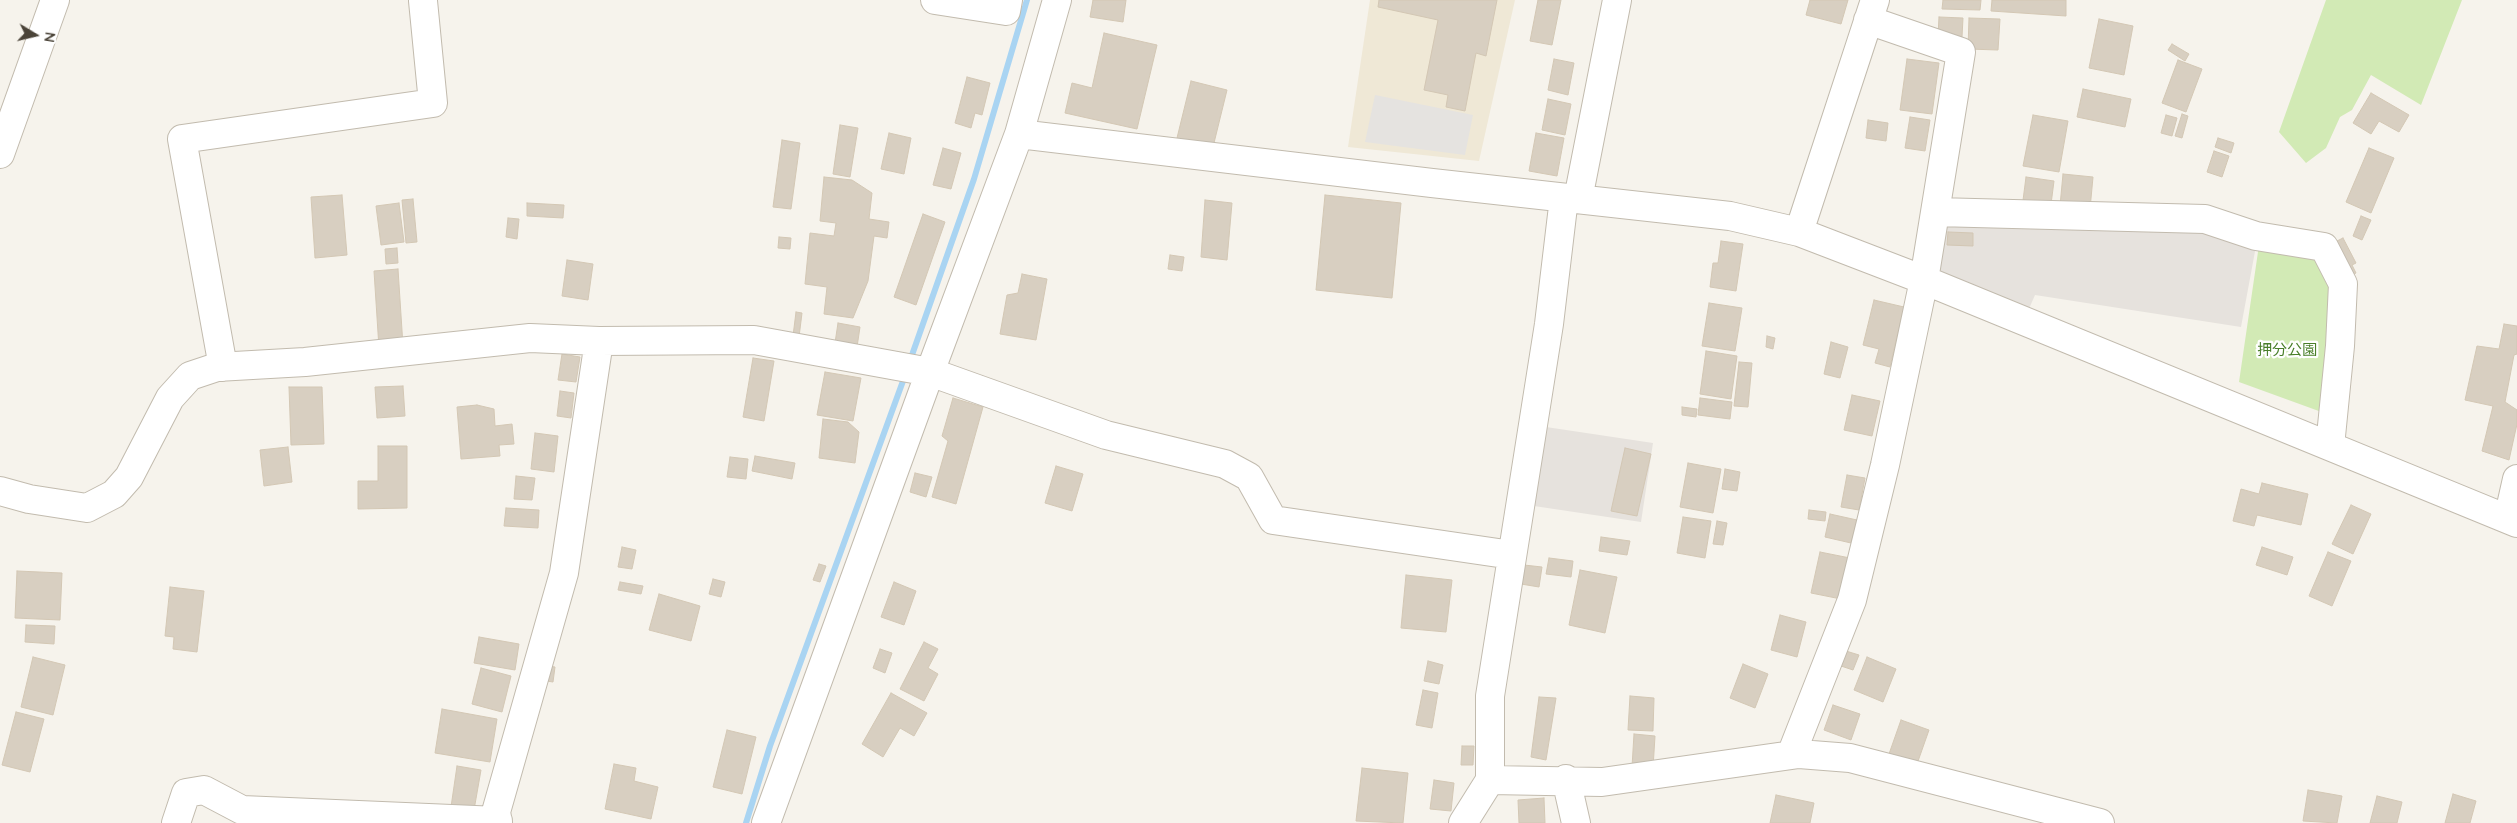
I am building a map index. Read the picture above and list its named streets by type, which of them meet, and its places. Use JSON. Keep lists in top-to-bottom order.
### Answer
{
  "parks": ["押分公園"],
  "north": "right"
}
